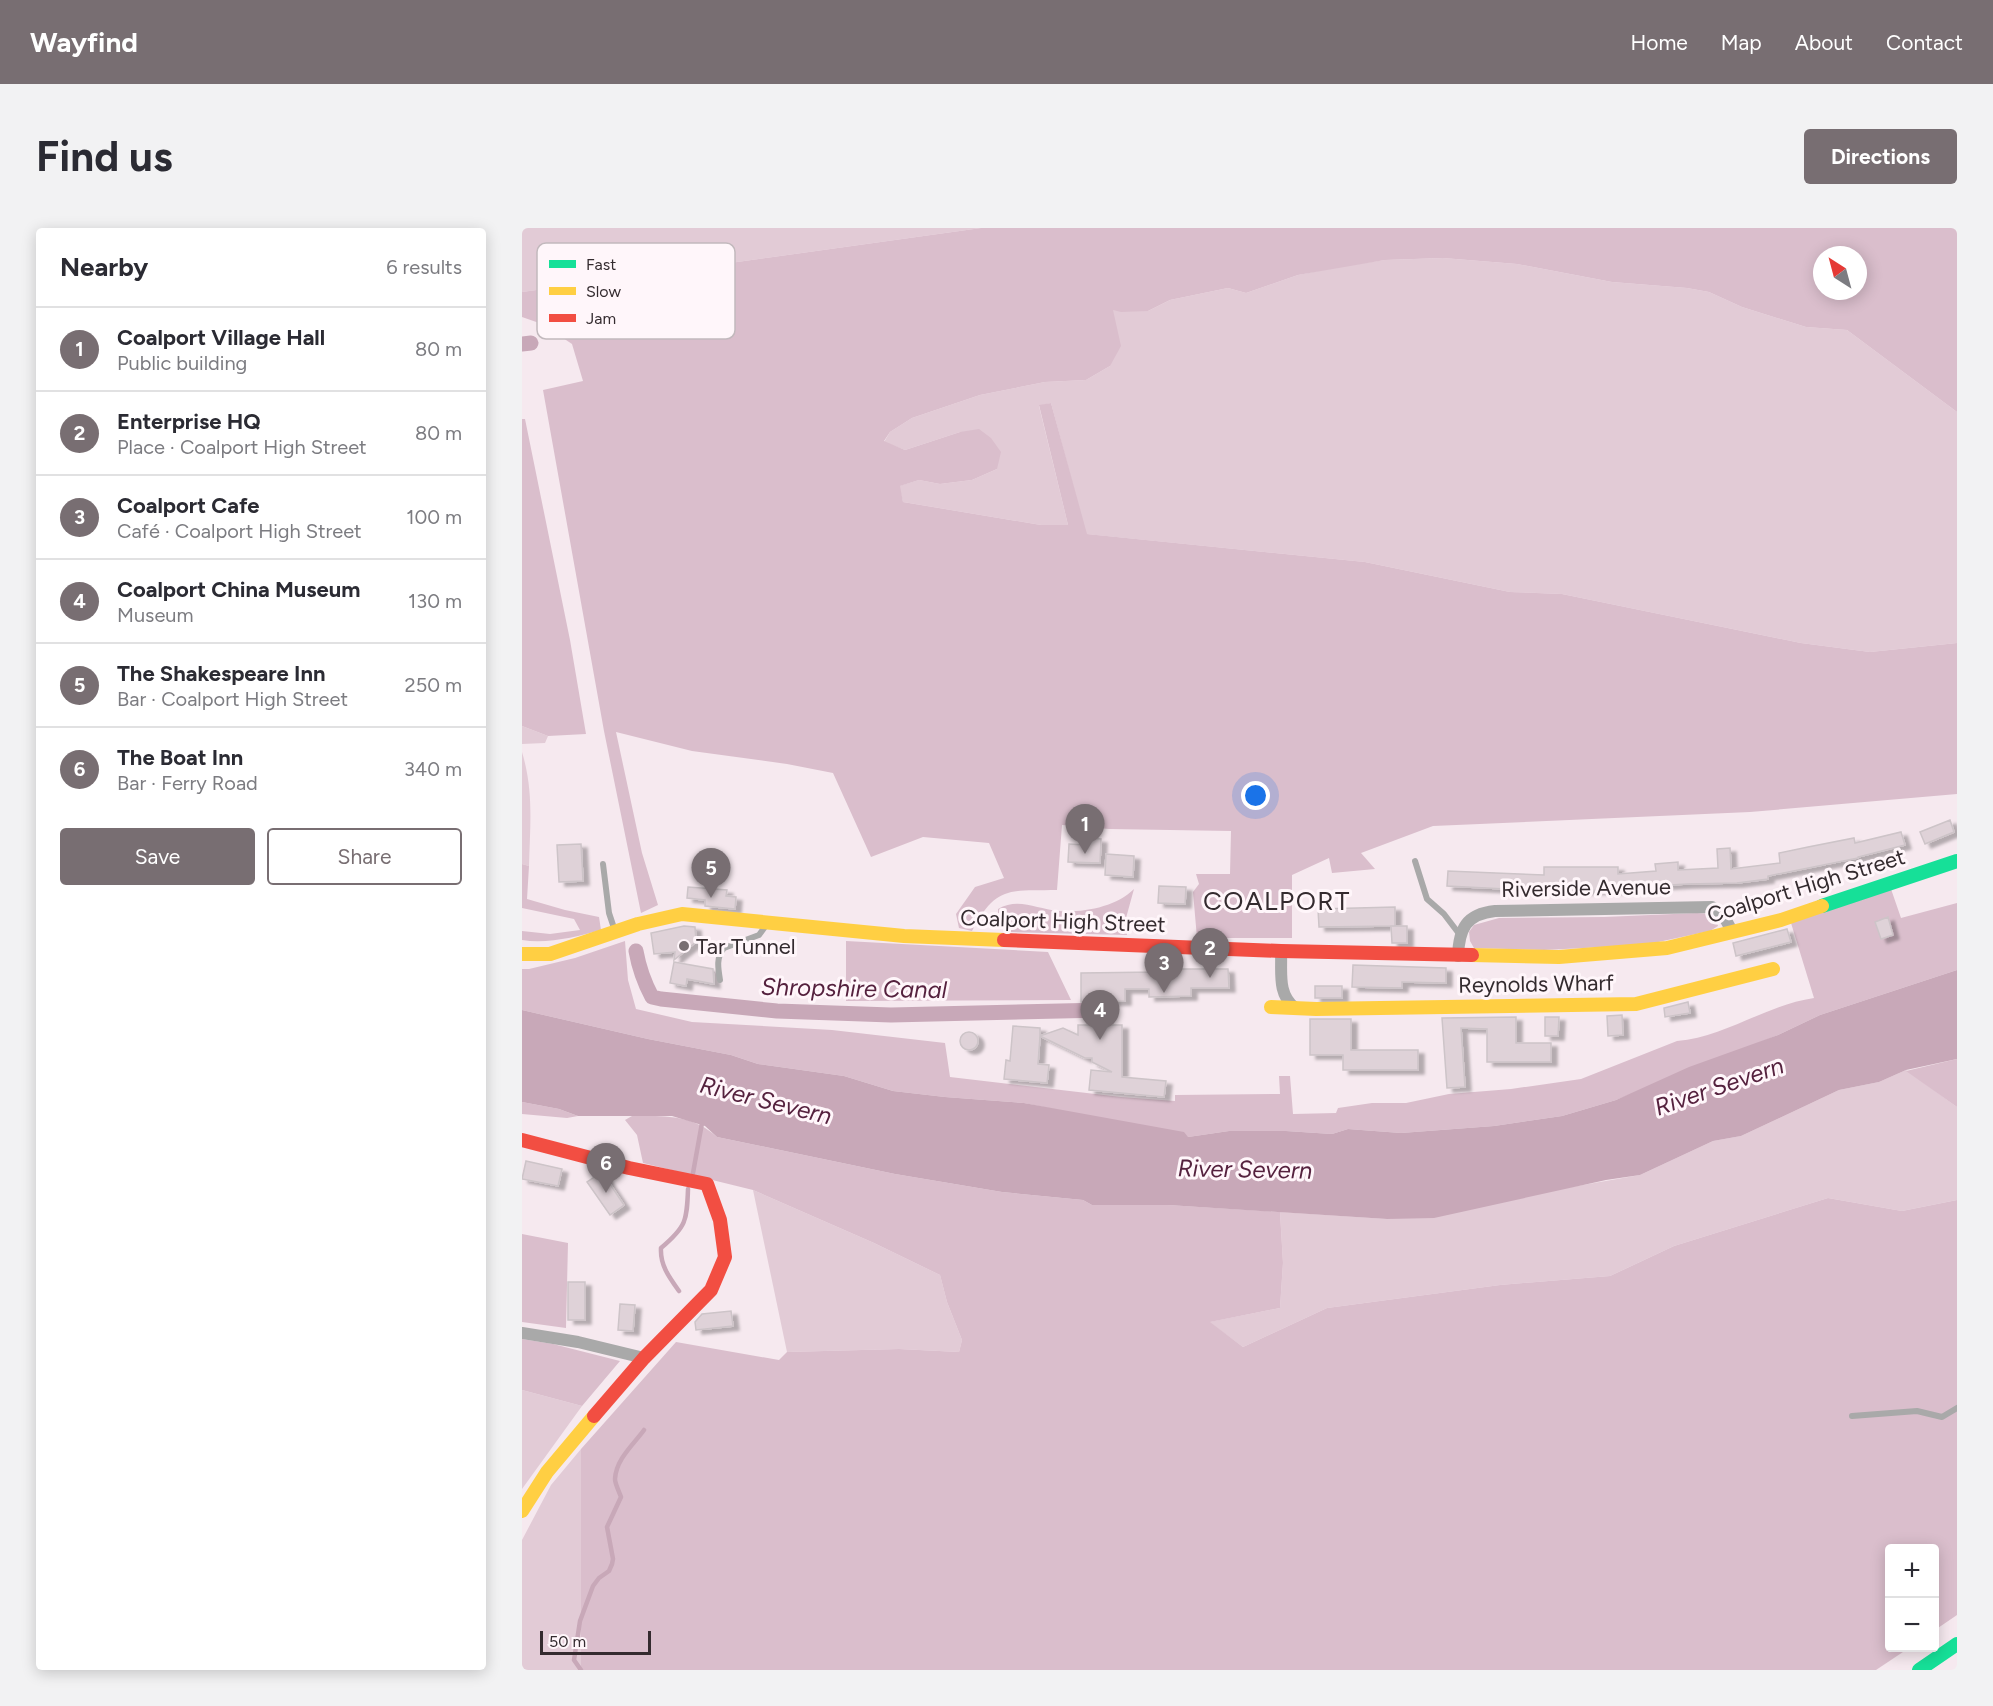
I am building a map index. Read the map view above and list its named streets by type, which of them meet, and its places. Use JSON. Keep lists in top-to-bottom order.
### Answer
{
  "streets": {
    "street": ["Coalport High Street", "Riverside Avenue", "Reynolds Wharf"]
  },
  "crossings": [
    ["Coalport High Street", "Riverside Avenue"]
  ],
  "districts": ["COALPORT"],
  "water": ["Shropshire Canal", "River Severn"],
  "places": ["Tar Tunnel"],
  "legend": ["Fast", "Slow", "Jam"],
  "scale_bar": "50 m",
  "north": "top left",
  "page": {
    "header": "Wayfind",
    "nav": [
      "Home",
      "Map",
      "About",
      "Contact"
    ],
    "buttons": [
      "Directions",
      ["Save", "Share"]
    ],
    "title": "Find us",
    "heading": ["Nearby", "6 results"],
    "list": [
      {
        "mark": "1",
        "name": "Coalport Village Hall",
        "note": "Public building",
        "value": "80 m"
      },
      {
        "mark": "2",
        "name": "Enterprise HQ",
        "note": "Place · Coalport High Street",
        "value": "80 m"
      },
      {
        "mark": "3",
        "name": "Coalport Cafe",
        "note": "Café · Coalport High Street",
        "value": "100 m"
      },
      {
        "mark": "4",
        "name": "Coalport China Museum",
        "note": "Museum",
        "value": "130 m"
      },
      {
        "mark": "5",
        "name": "The Shakespeare Inn",
        "note": "Bar · Coalport High Street",
        "value": "250 m"
      },
      {
        "mark": "6",
        "name": "The Boat Inn",
        "note": "Bar · Ferry Road",
        "value": "340 m"
      }
    ],
    "pins": [
      "1",
      "5",
      "2",
      "3",
      "4",
      "6"
    ],
    "map_buttons": ["+", "−"],
    "scale": "50 m"
  }
}
